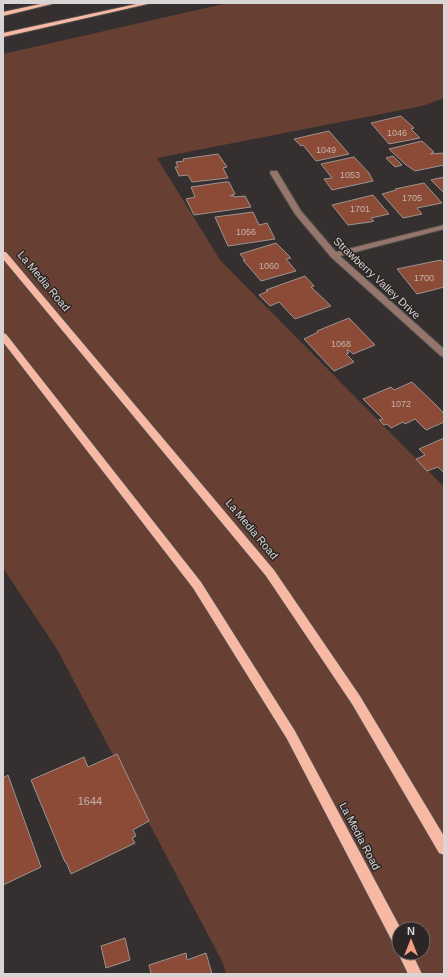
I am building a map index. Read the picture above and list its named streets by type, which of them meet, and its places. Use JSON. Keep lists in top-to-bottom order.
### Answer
{
  "streets": {
    "main road": ["La Media Road"],
    "street": ["Strawberry Valley Drive"]
  },
  "house_numbers": [
    "1046",
    "1049",
    "1053",
    "1705",
    "1701",
    "1056",
    "1060",
    "1700",
    "1068",
    "1072",
    "1644"
  ],
  "north": "top"
}
